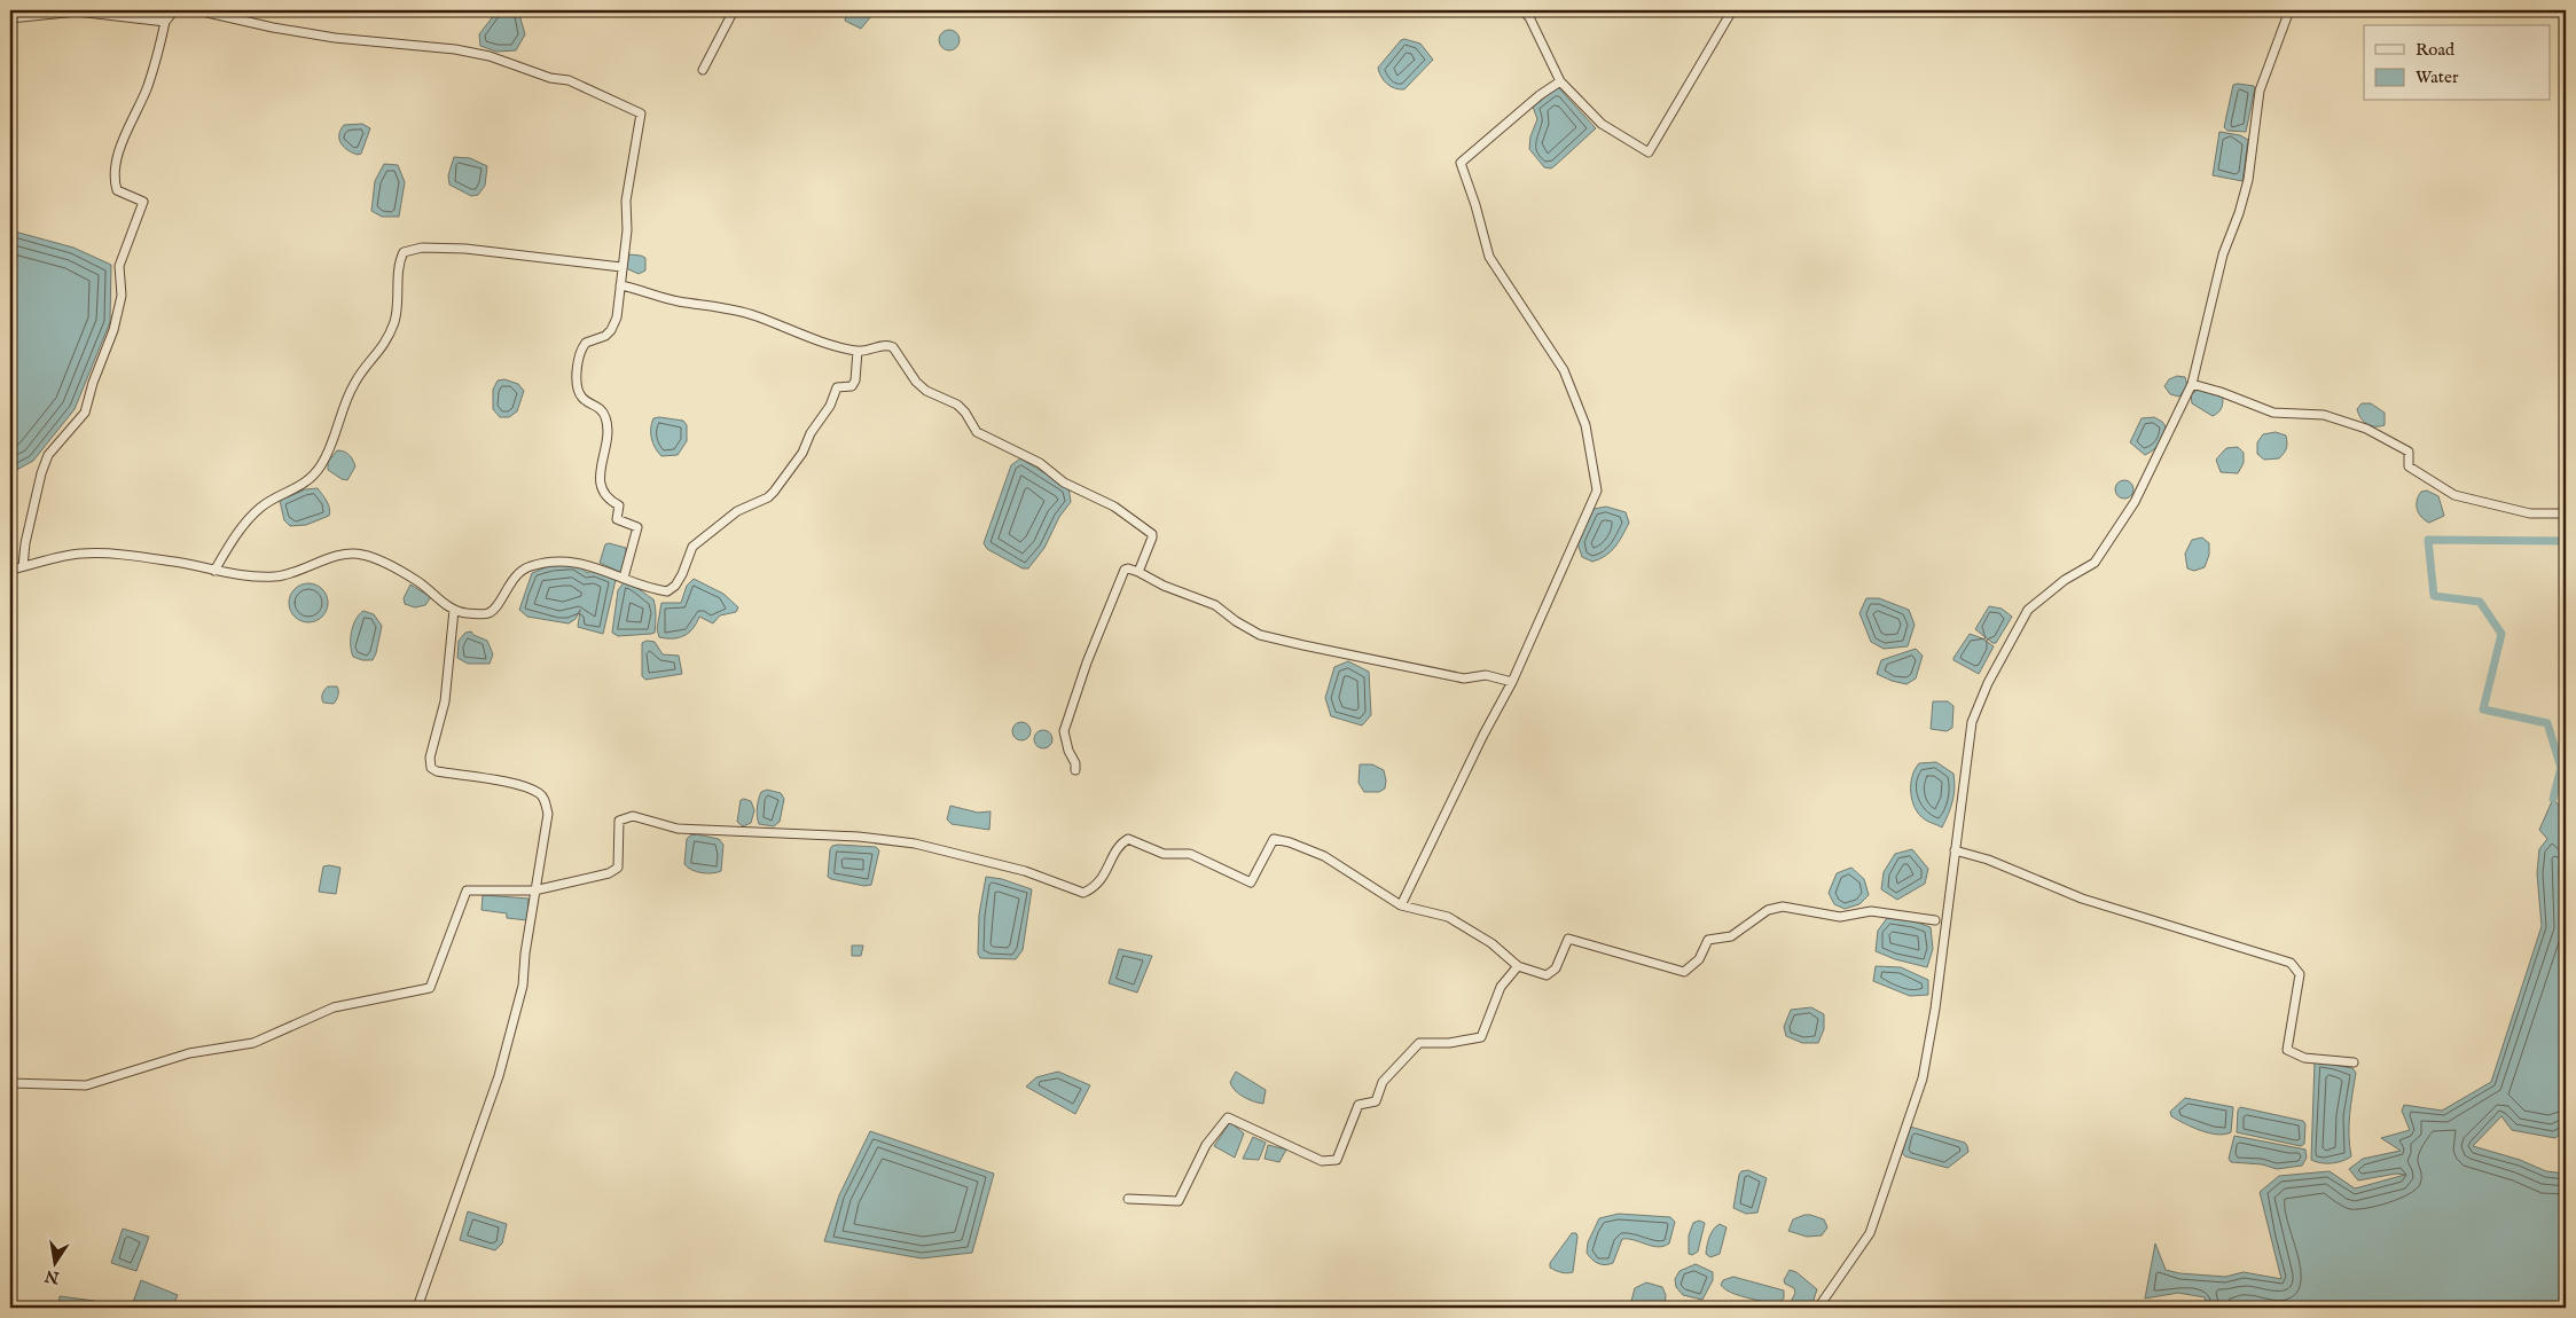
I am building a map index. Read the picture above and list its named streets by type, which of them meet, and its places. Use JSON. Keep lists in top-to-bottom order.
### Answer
{
  "legend": ["Road", "Water"],
  "north": "bottom"
}
